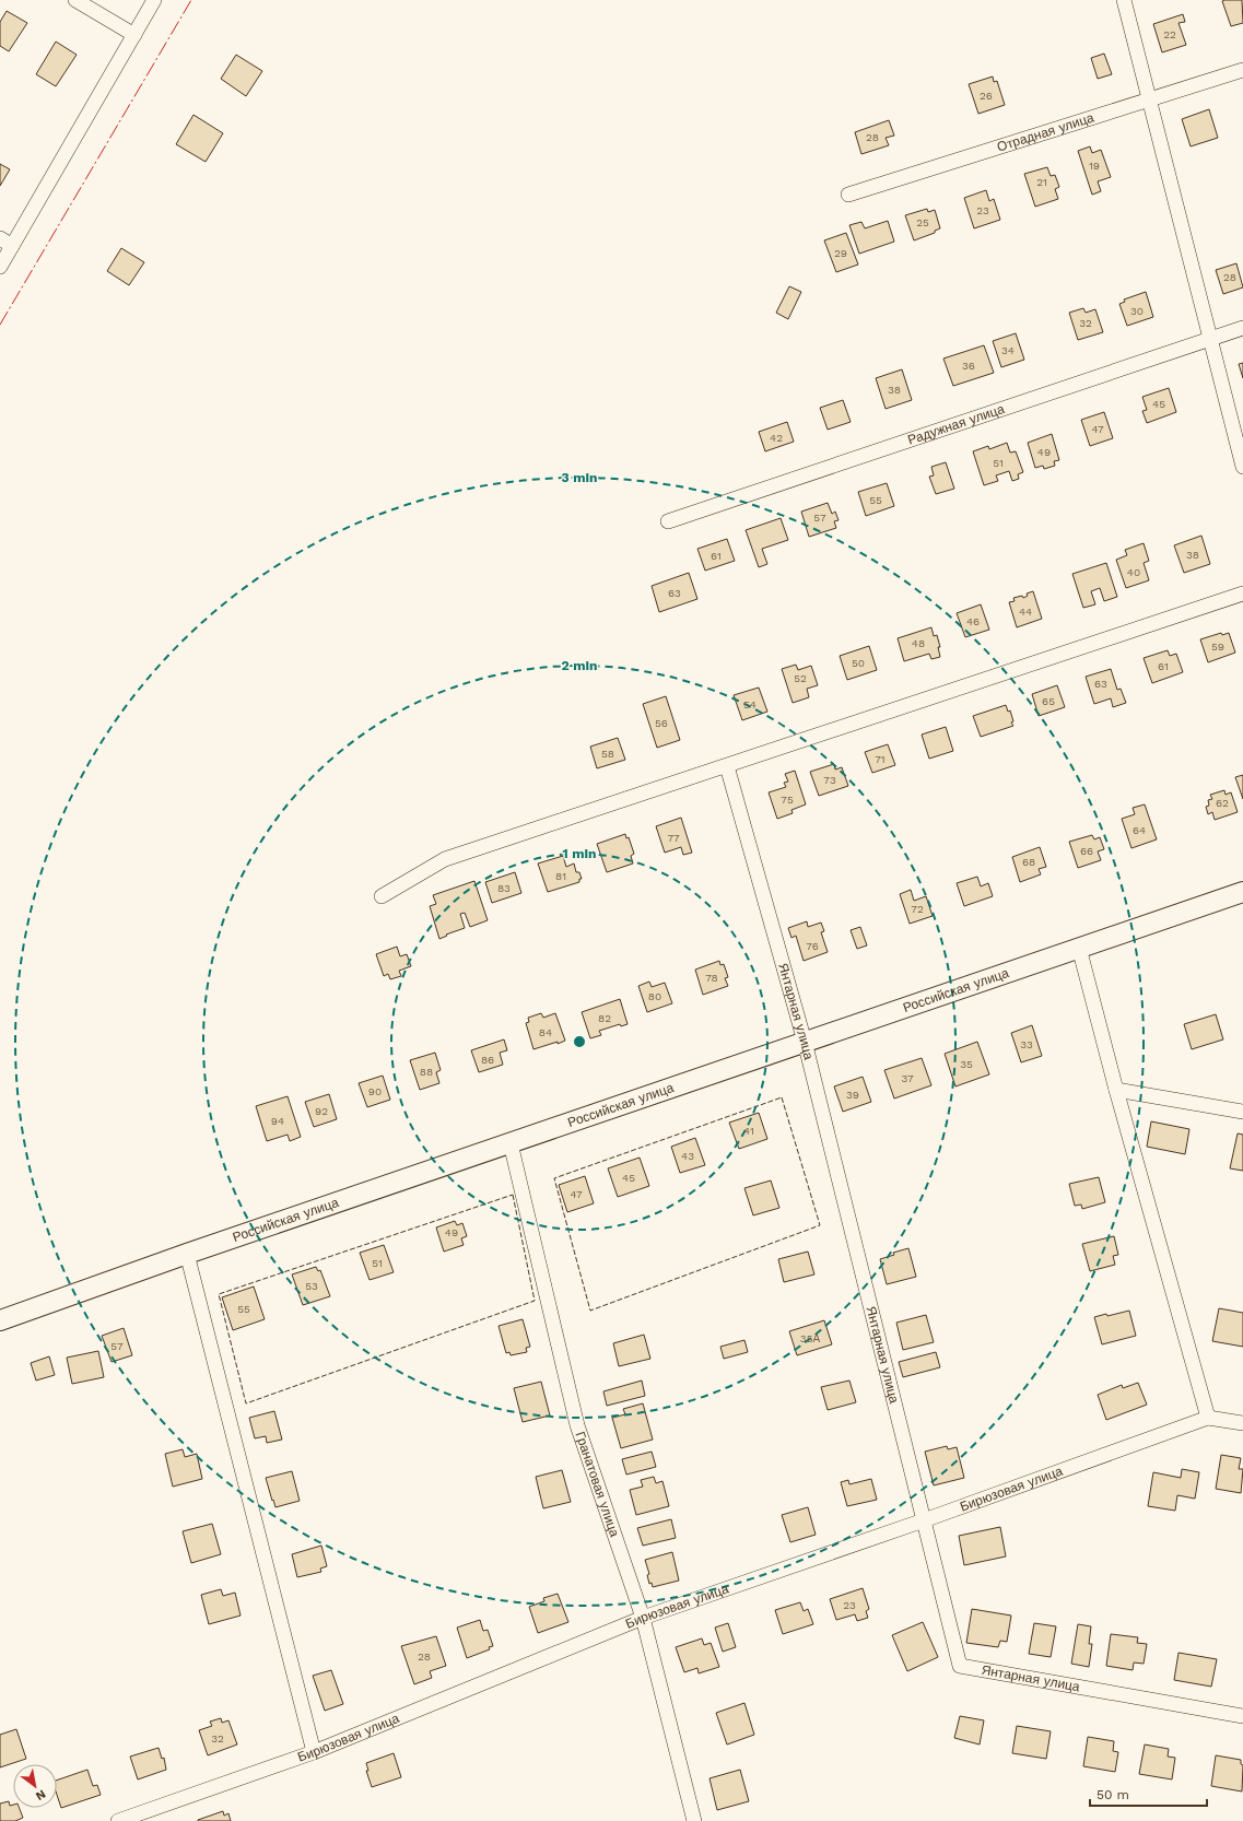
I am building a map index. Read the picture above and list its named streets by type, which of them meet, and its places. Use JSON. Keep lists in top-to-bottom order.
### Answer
{
  "streets": {
    "main road": ["Российская улица"],
    "street": [
      "Отрадная улица",
      "Радужная улица",
      "Янтарная улица",
      "Гранатовая улица",
      "Бирюзовая улица"
    ]
  },
  "crossings": [
    ["Российская улица", "Янтарная улица"],
    ["Российская улица", "Гранатовая улица"],
    ["Янтарная улица", "Бирюзовая улица"],
    ["Гранатовая улица", "Бирюзовая улица"]
  ],
  "house_numbers": [
    "22",
    "26",
    "28",
    "19",
    "21",
    "23",
    "25",
    "29",
    "28",
    "30",
    "32",
    "34",
    "36",
    "38",
    "45",
    "47",
    "42",
    "49",
    "51",
    "55",
    "57",
    "38",
    "61",
    "40",
    "63",
    "44",
    "46",
    "48",
    "59",
    "50",
    "61",
    "52",
    "63",
    "65",
    "54",
    "56",
    "58",
    "71",
    "73",
    "75",
    "62",
    "64",
    "77",
    "66",
    "68",
    "81",
    "83",
    "72",
    "76",
    "78",
    "80",
    "82",
    "84",
    "33",
    "86",
    "35",
    "88",
    "37",
    "90",
    "39",
    "92",
    "94",
    "41",
    "43",
    "45",
    "47",
    "49",
    "51",
    "53",
    "55",
    "35А",
    "57",
    "23",
    "28",
    "32"
  ],
  "scale_bar": "50 m",
  "north": "bottom right",
  "rings": ["3 min", "2 min", "1 min"]
}
